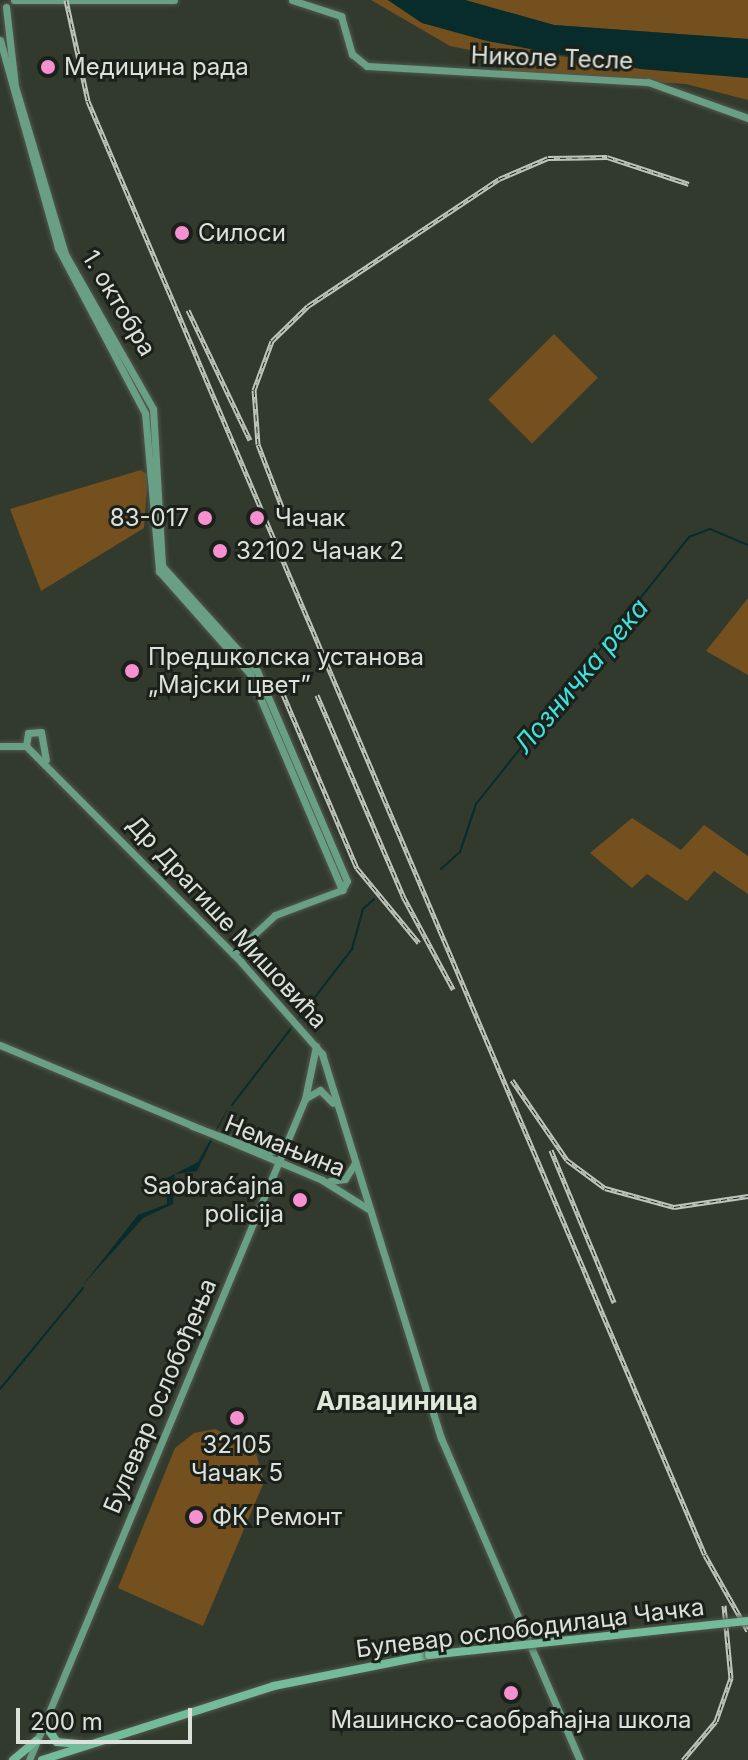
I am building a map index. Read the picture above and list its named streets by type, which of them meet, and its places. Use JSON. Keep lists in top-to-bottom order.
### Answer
{
  "streets": {
    "main road": [
      "Николе Тесле",
      "1. октобра",
      "Др Драгише Мишовића",
      "Немањина",
      "Булевар ослобођења",
      "Булевар ослободилаца Чачка"
    ]
  },
  "crossings": [
    ["Др Драгише Мишовића", "Немањина"],
    ["Др Драгише Мишовића", "Булевар ослобођења"],
    ["Немањина", "Булевар ослобођења"]
  ],
  "districts": ["Алваџиница"],
  "water": ["Лозничка река"],
  "places": [
    "Медицина рада",
    "Силоси",
    "83-017",
    "Чачак",
    "32102 Чачак 2",
    "Предшколска установа „Мајски цвет”",
    "Saobraćajna policija",
    "32105 Чачак 5",
    "ФК Ремонт",
    "Машинско-саобраћајна школа"
  ],
  "scale_bar": "200 m"
}
